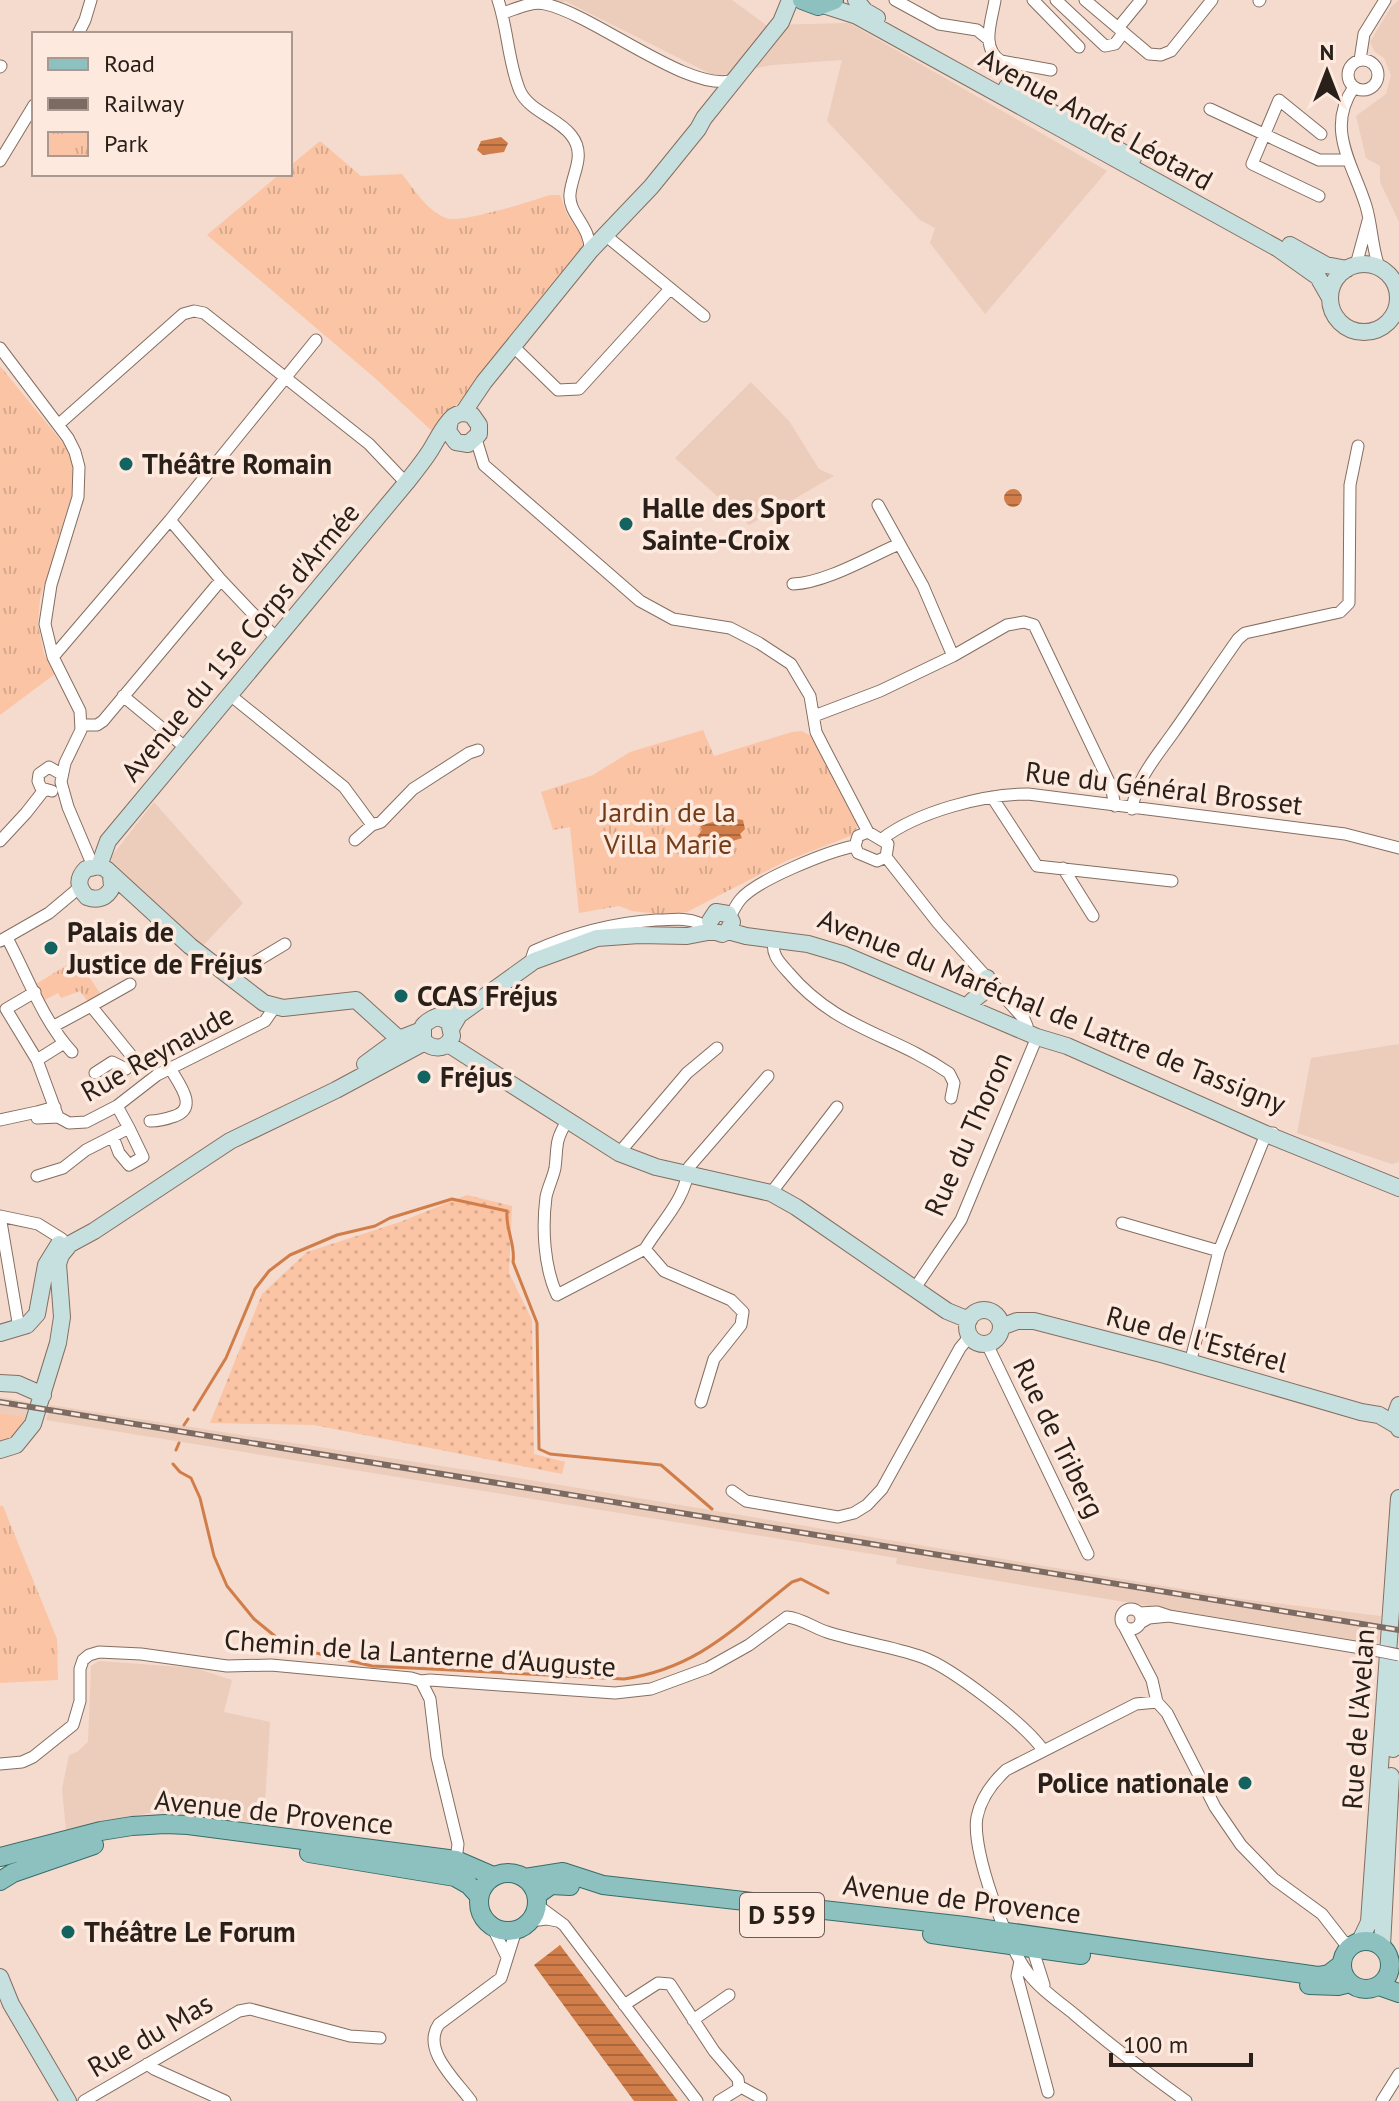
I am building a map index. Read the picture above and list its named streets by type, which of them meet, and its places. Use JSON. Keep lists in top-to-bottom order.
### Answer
{
  "streets": {
    "main road": [
      "Avenue André Léotard",
      "Avenue du 15e Corps d'Armée",
      "Avenue du Maréchal de Lattre de Tassigny",
      "Rue de l'Estérel",
      "Rue de l'Avelan",
      "Avenue de Provence",
      "D 559"
    ],
    "street": [
      "Rue du Général Brosset",
      "Rue Reynaude",
      "Rue du Thoron",
      "Rue de Triberg",
      "Chemin de la Lanterne d'Auguste",
      "Rue du Mas"
    ]
  },
  "crossings": [
    ["Avenue André Léotard", "Avenue du 15e Corps d'Armée"],
    ["Avenue du Maréchal de Lattre de Tassigny", "Rue du Thoron"],
    ["Rue de l'Estérel", "Rue de Triberg"],
    ["Rue de l'Avelan", "Avenue de Provence"]
  ],
  "parks": ["Jardin de la Villa Marie"],
  "places": [
    "Théâtre Romain",
    "Halle des Sport Sainte-Croix",
    "Palais de Justice de Fréjus",
    "CCAS Fréjus",
    "Fréjus",
    "Police nationale",
    "Théâtre Le Forum"
  ],
  "legend": ["Road", "Railway", "Park"],
  "scale_bar": "100 m",
  "north": "top"
}
